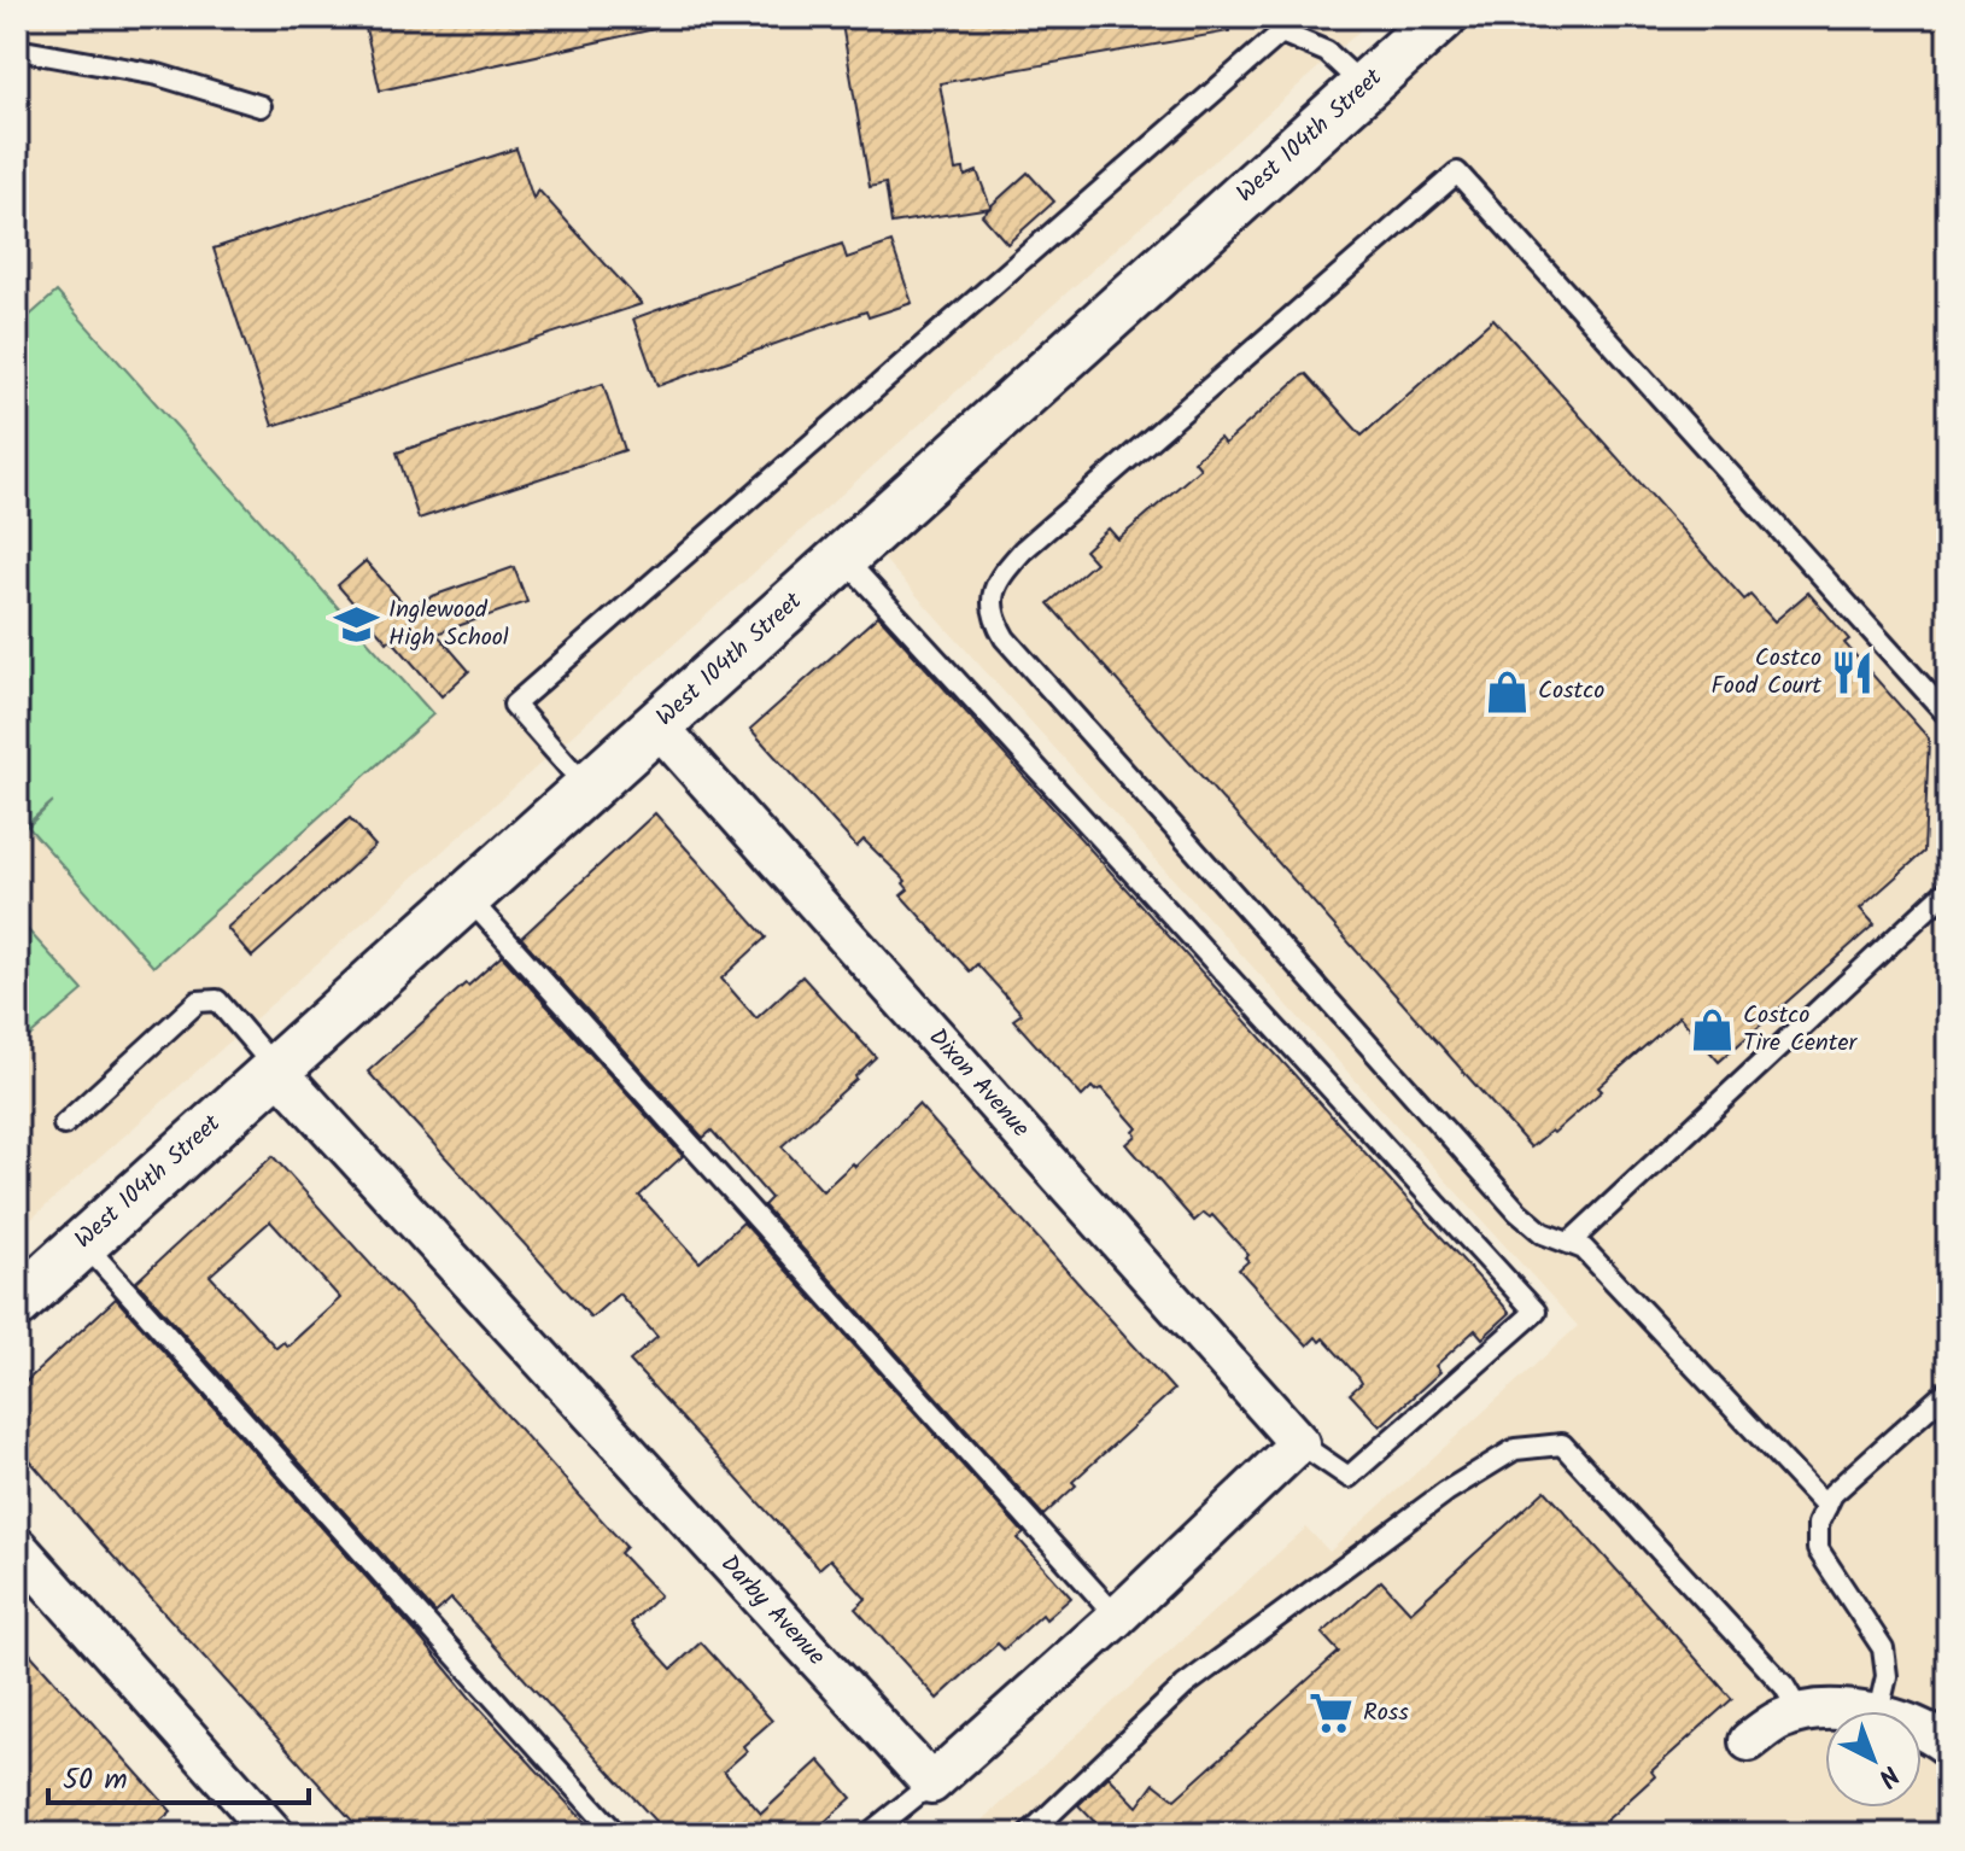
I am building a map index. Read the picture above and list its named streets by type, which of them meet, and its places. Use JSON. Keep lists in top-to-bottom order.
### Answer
{
  "streets": {
    "street": ["West 104th Street", "Dixon Avenue", "Darby Avenue"]
  },
  "crossings": [
    ["West 104th Street", "Dixon Avenue"],
    ["West 104th Street", "Darby Avenue"]
  ],
  "places": {
    "school or university": ["Inglewood High School"],
    "restaurant": ["Costco Food Court"],
    "shop": ["Costco", "Costco Tire Center"],
    "supermarket": ["Ross"]
  },
  "scale_bar": "50 m",
  "north": "bottom right"
}
